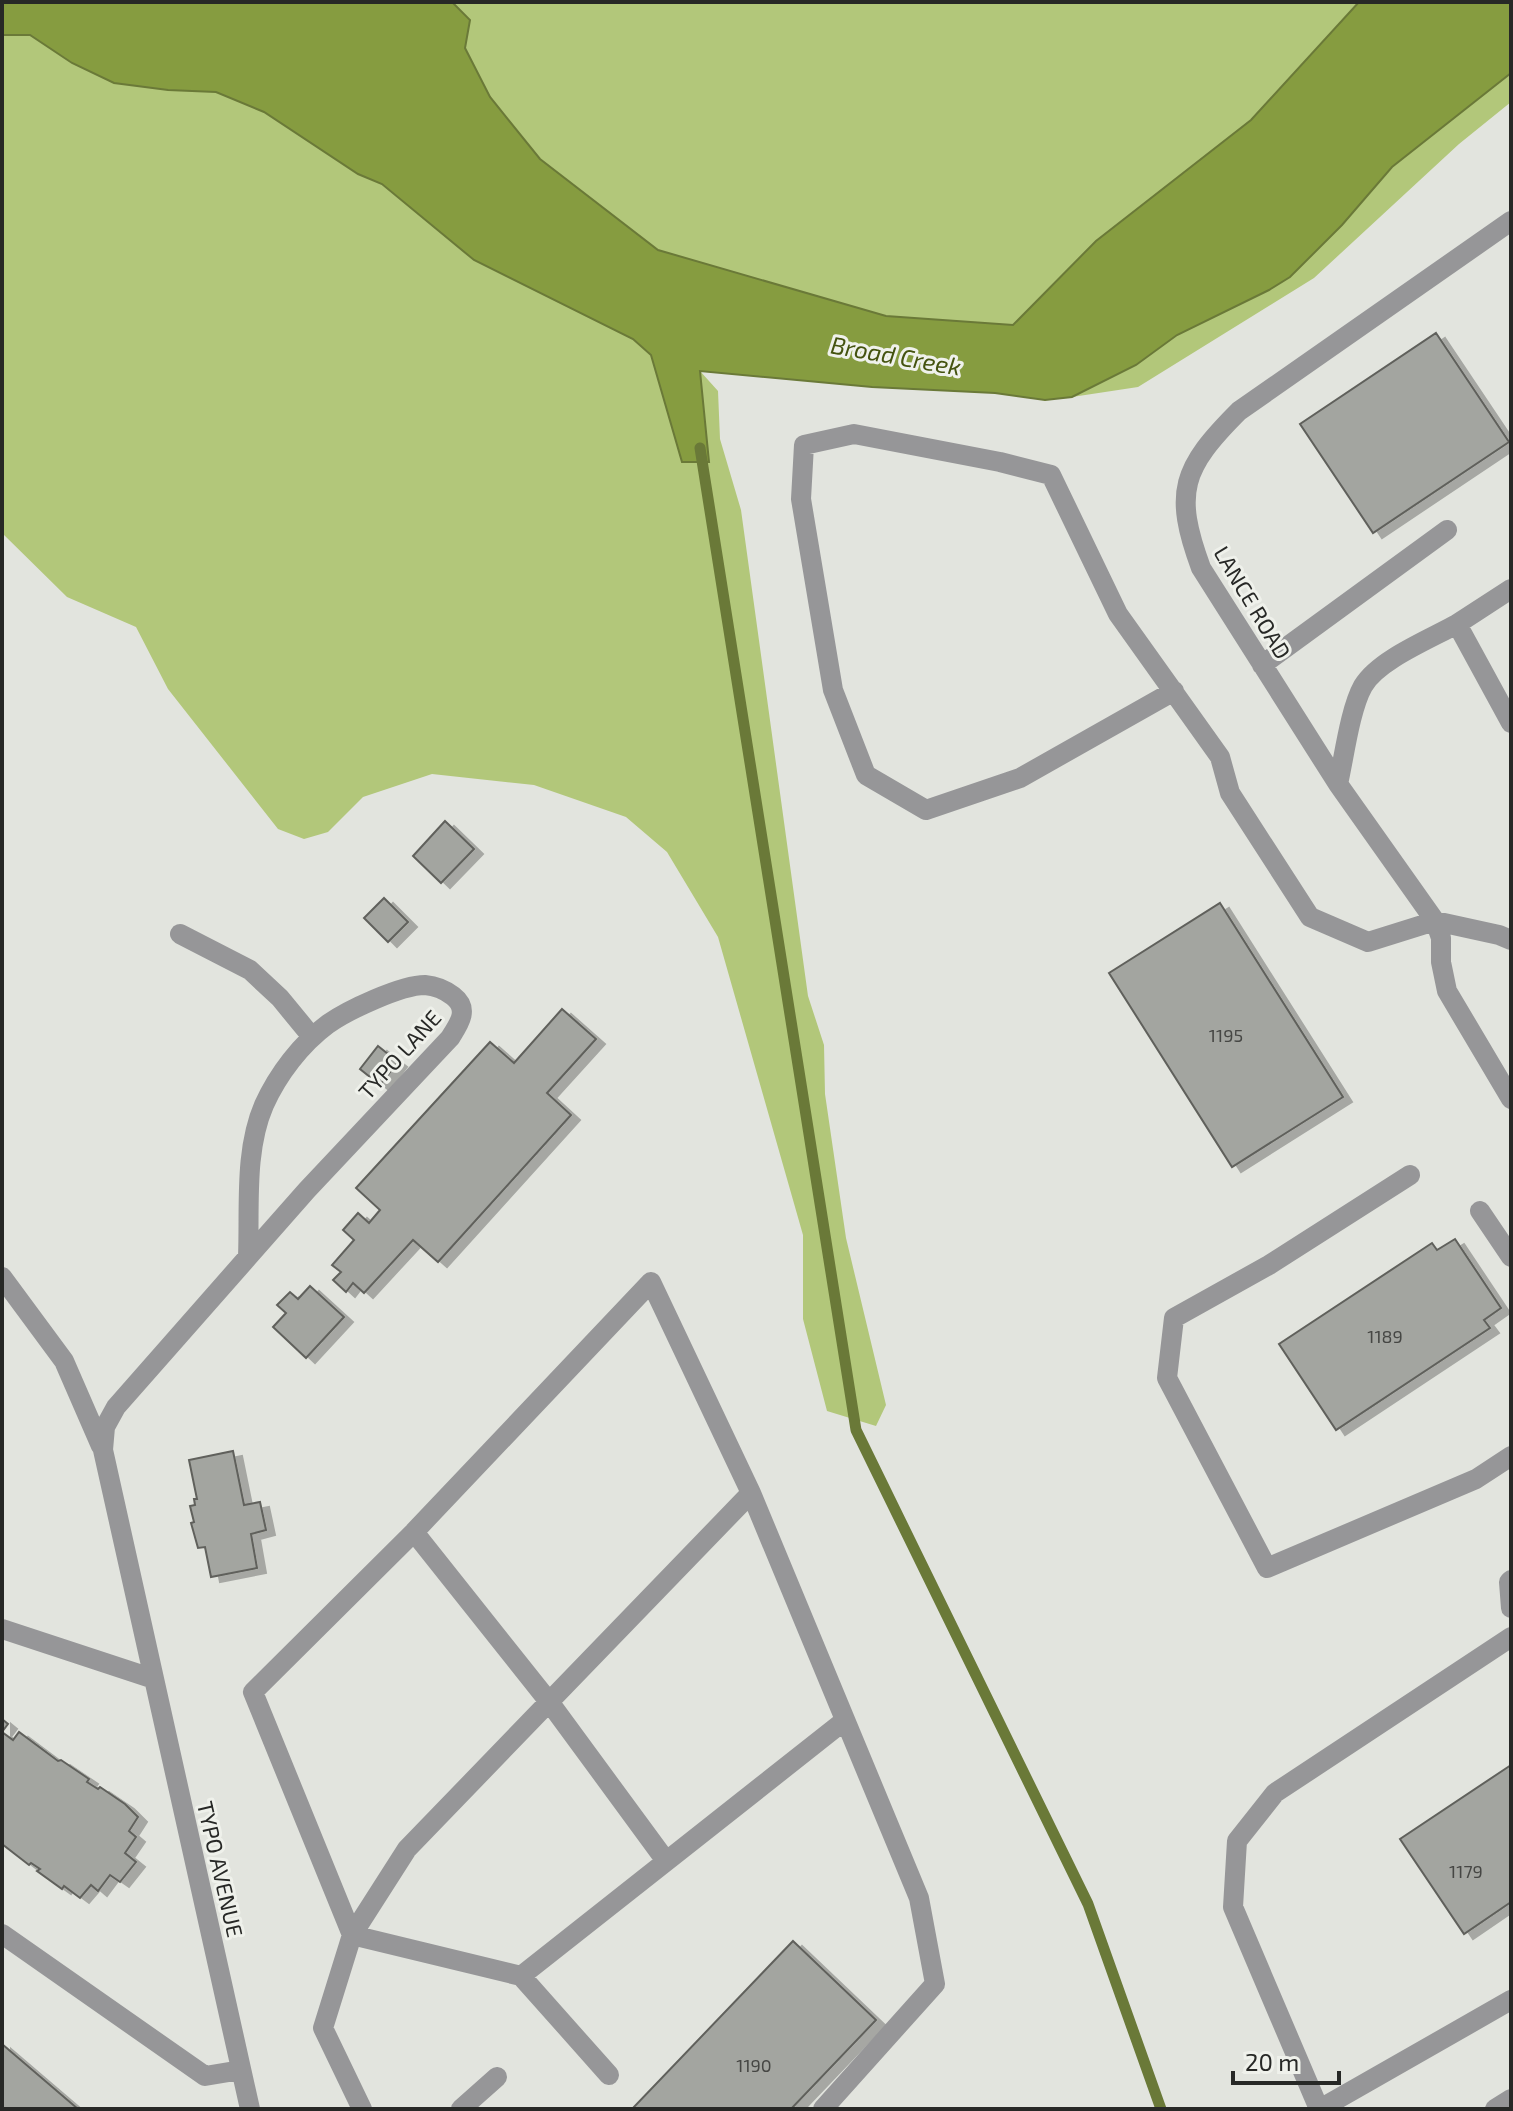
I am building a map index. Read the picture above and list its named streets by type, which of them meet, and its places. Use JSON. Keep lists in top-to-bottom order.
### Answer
{
  "streets": {
    "street": ["LANCE ROAD", "TYPO LANE", "TYPO AVENUE"]
  },
  "crossings": [
    ["TYPO LANE", "TYPO AVENUE"]
  ],
  "water": ["Broad Creek"],
  "house_numbers": [
    "1195",
    "1189",
    "1179",
    "1190"
  ],
  "scale_bar": "20 m"
}
